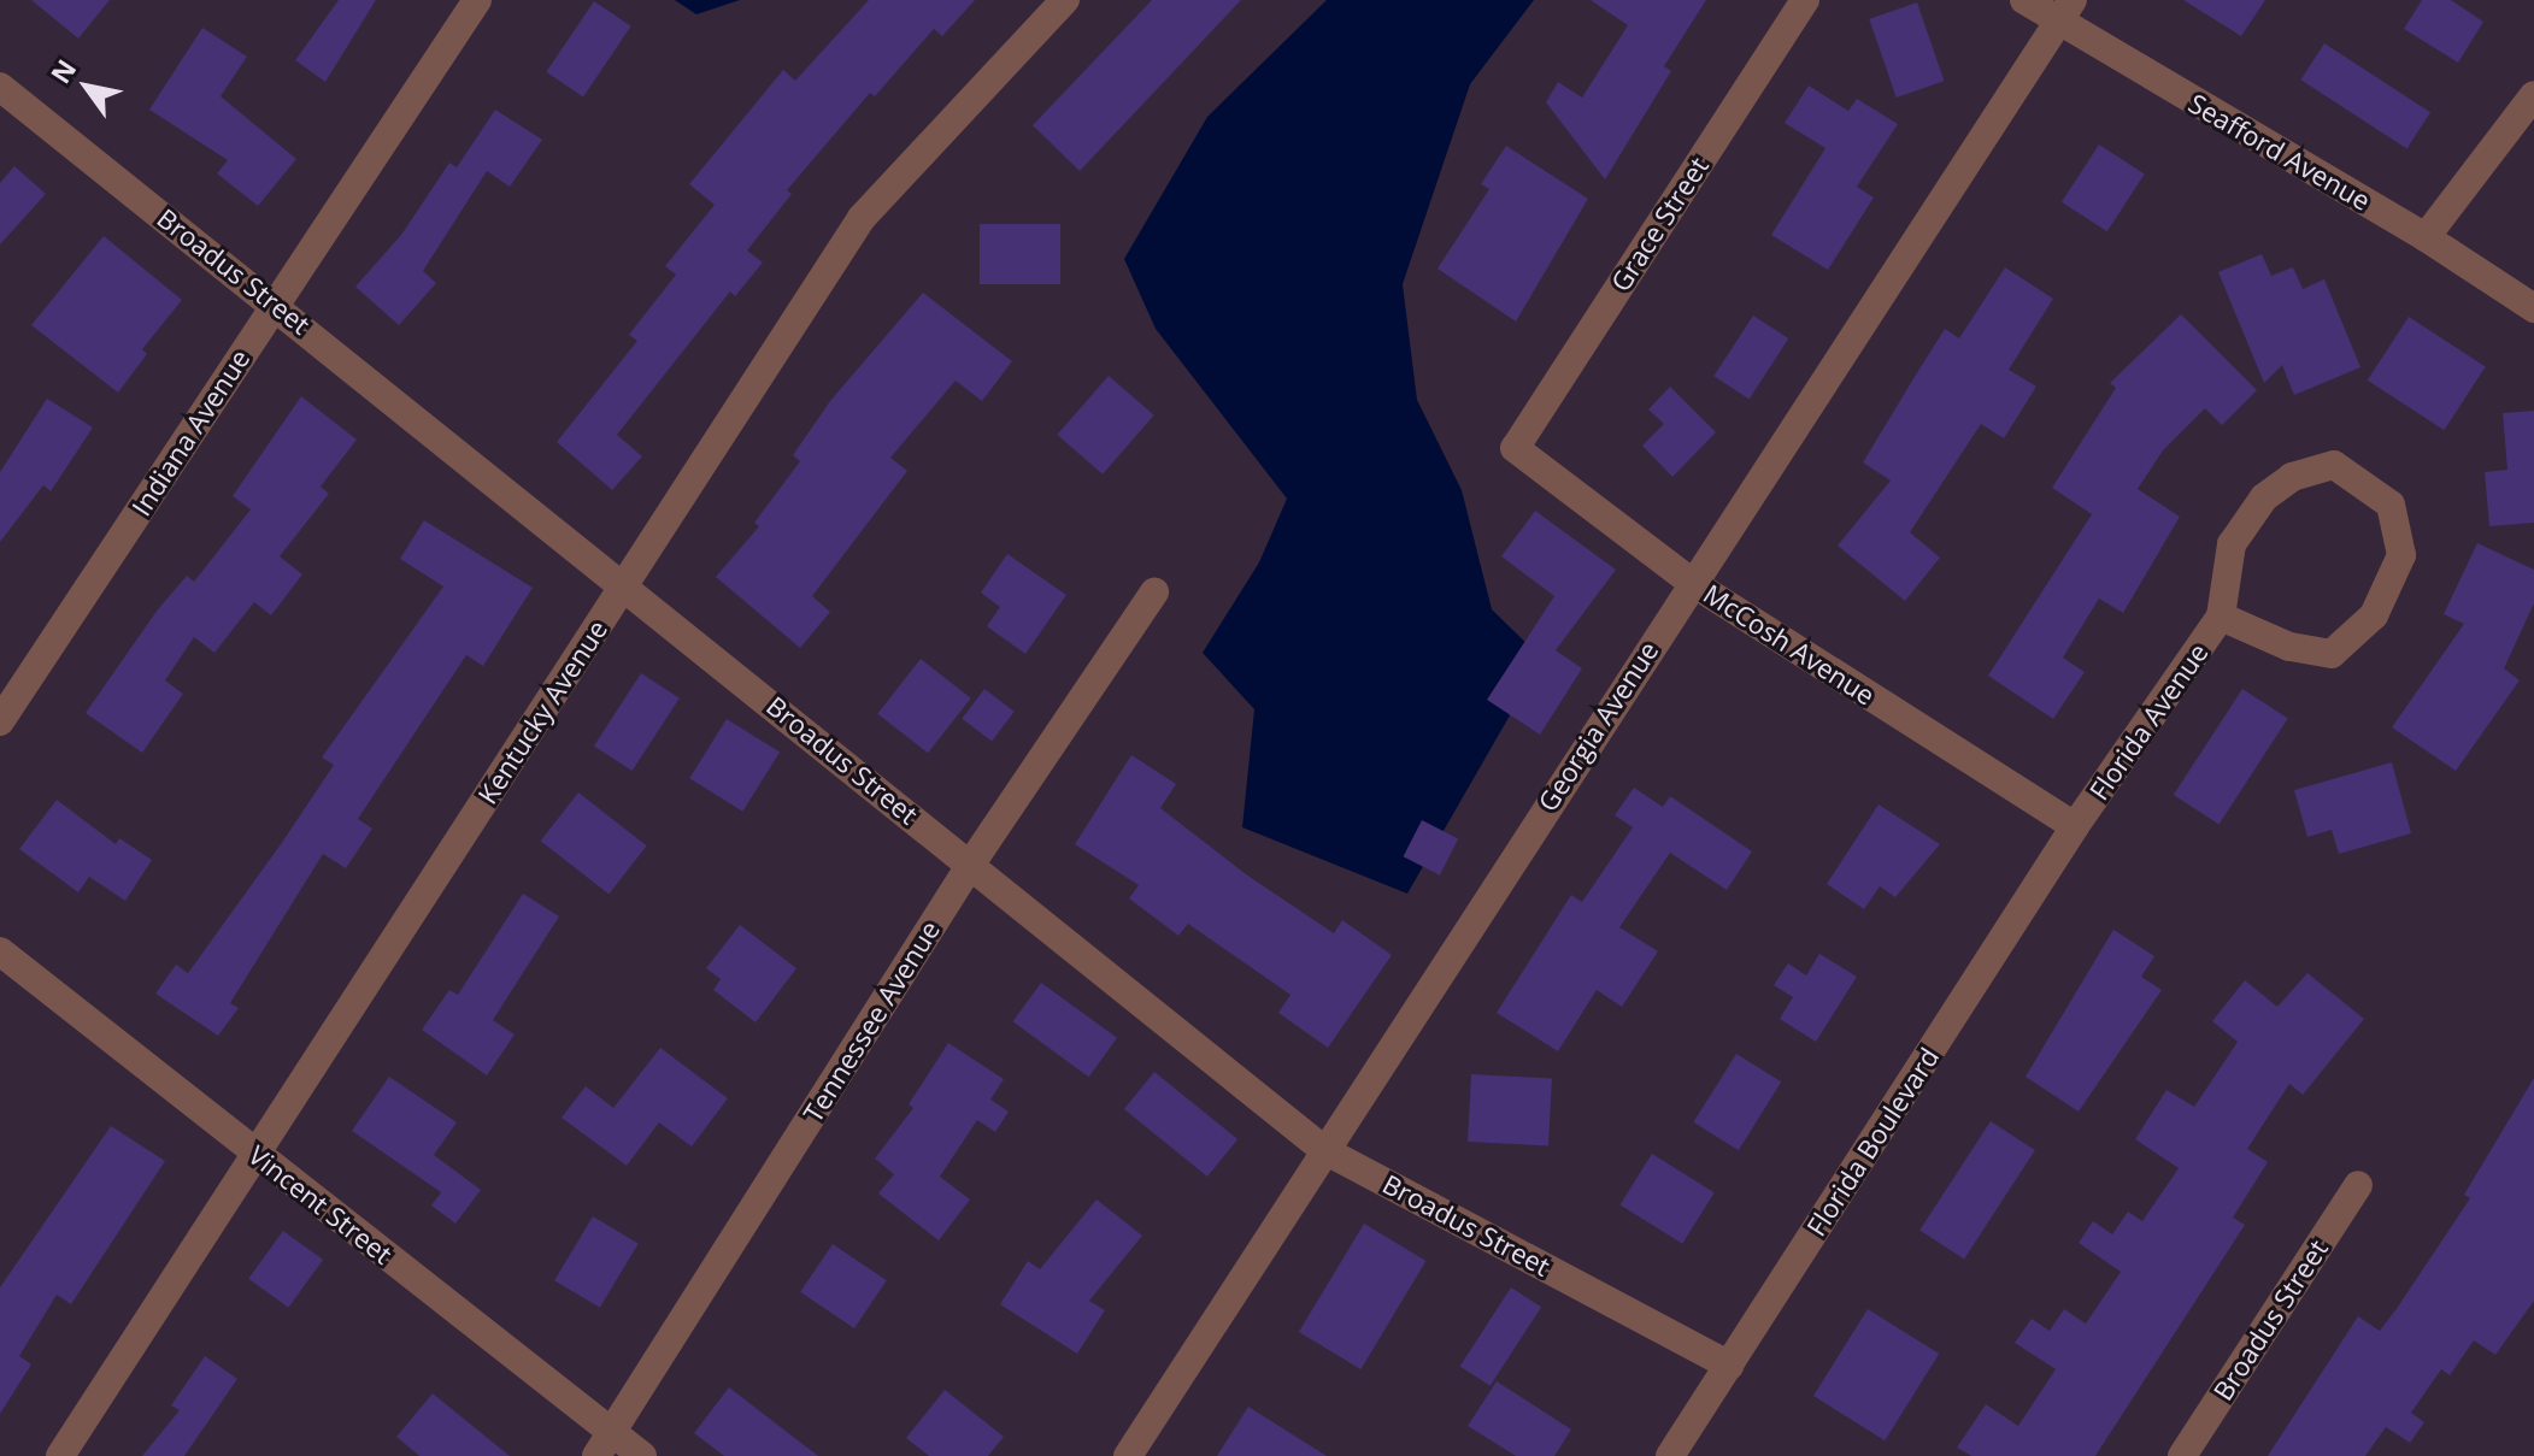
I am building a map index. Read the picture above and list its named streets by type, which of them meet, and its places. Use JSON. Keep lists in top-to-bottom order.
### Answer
{
  "streets": {
    "street": [
      "Seafford Avenue",
      "Grace Street",
      "Broadus Street",
      "Indiana Avenue",
      "McCosh Avenue",
      "Kentucky Avenue",
      "Florida Avenue",
      "Georgia Avenue",
      "Tennessee Avenue",
      "Florida Boulevard",
      "Vincent Street"
    ]
  },
  "crossings": [
    ["Seafford Avenue", "Georgia Avenue"],
    ["Grace Street", "McCosh Avenue"],
    ["Broadus Street", "Indiana Avenue"],
    ["Broadus Street", "Kentucky Avenue"],
    ["Broadus Street", "Georgia Avenue"],
    ["Broadus Street", "Tennessee Avenue"],
    ["Broadus Street", "Florida Boulevard"],
    ["McCosh Avenue", "Florida Avenue"],
    ["McCosh Avenue", "Georgia Avenue"],
    ["McCosh Avenue", "Florida Boulevard"],
    ["Kentucky Avenue", "Vincent Street"],
    ["Florida Avenue", "Florida Boulevard"],
    ["Tennessee Avenue", "Vincent Street"]
  ],
  "north": "top left"
}
